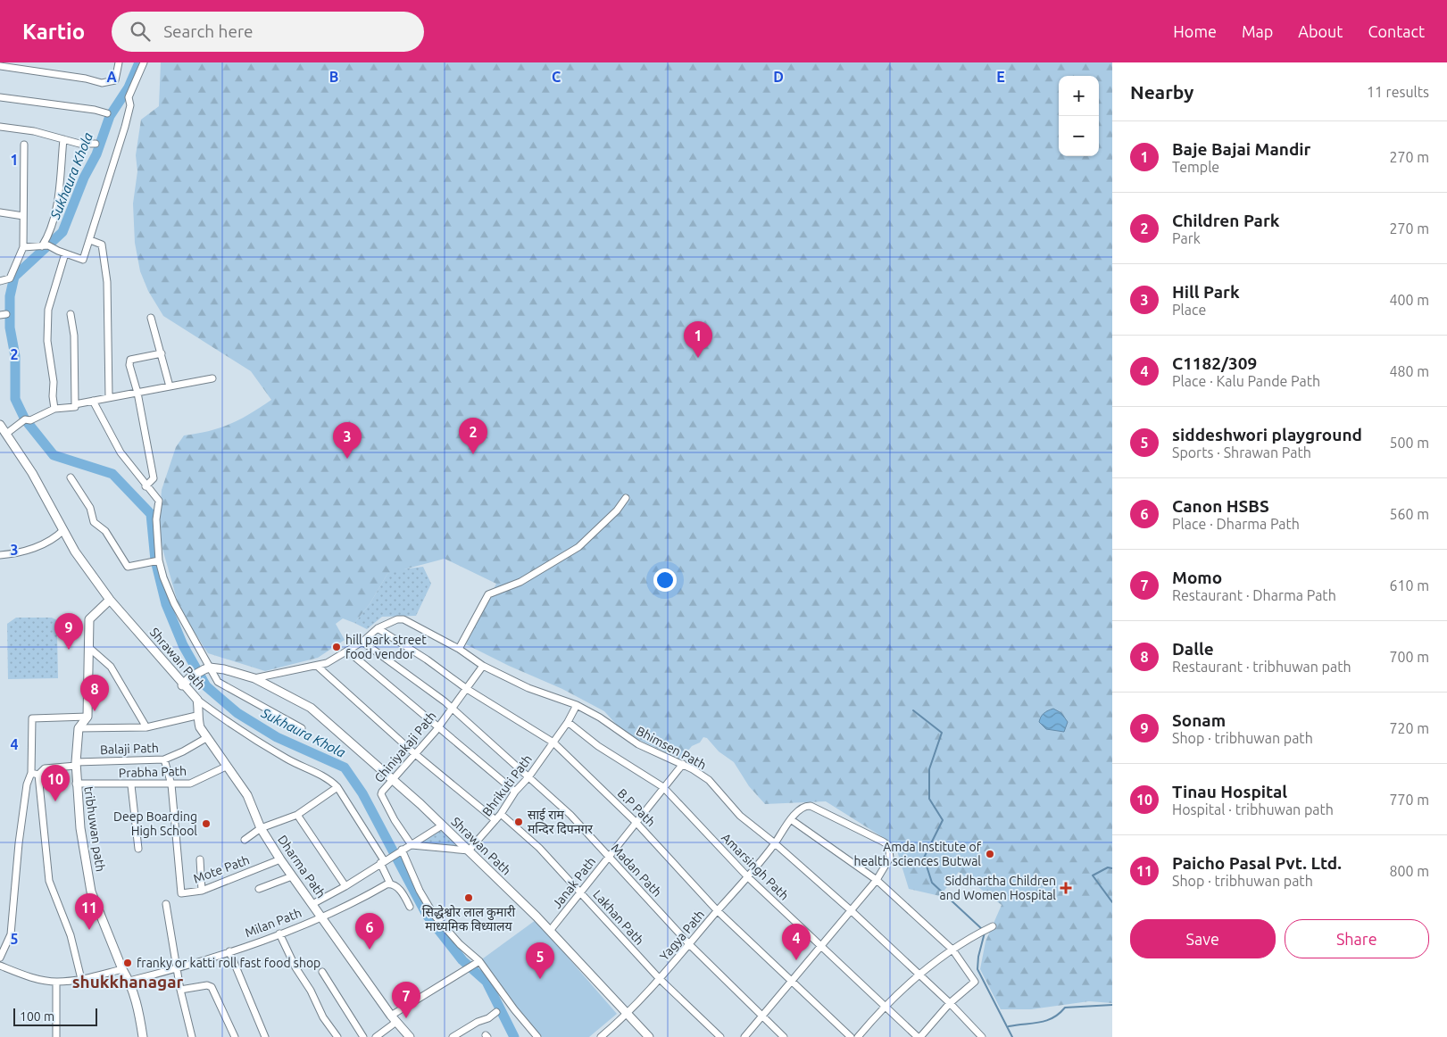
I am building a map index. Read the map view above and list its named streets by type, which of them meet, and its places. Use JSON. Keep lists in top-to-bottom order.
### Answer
{
  "streets": {
    "street": [
      "Shrawan Path",
      "Chiniyakaji Path",
      "Bhimsen Path",
      "Balaji Path",
      "Prabha Path",
      "Bhrikuti Path",
      "B.P Path",
      "tribhuwan path",
      "Dharma Path",
      "Amarsingh Path",
      "Mote Path",
      "Madan Path",
      "Janak Path",
      "Lakhan Path",
      "Milan Path",
      "Yagya Path"
    ]
  },
  "crossings": [
    ["Shrawan Path", "Chiniyakaji Path"],
    ["Shrawan Path", "Bhimsen Path"],
    ["Shrawan Path", "Bhrikuti Path"],
    ["Shrawan Path", "Dharma Path"],
    ["Shrawan Path", "Janak Path"],
    ["Shrawan Path", "Milan Path"],
    ["Shrawan Path", "Yagya Path"],
    ["Chiniyakaji Path", "Bhimsen Path"],
    ["Chiniyakaji Path", "B.P Path"],
    ["Chiniyakaji Path", "Madan Path"],
    ["Bhimsen Path", "Bhrikuti Path"],
    ["Bhimsen Path", "B.P Path"],
    ["Bhimsen Path", "Madan Path"],
    ["Bhimsen Path", "Janak Path"],
    ["Bhimsen Path", "Yagya Path"],
    ["Balaji Path", "tribhuwan path"],
    ["Balaji Path", "Dharma Path"],
    ["Prabha Path", "tribhuwan path"],
    ["Prabha Path", "Dharma Path"],
    ["Prabha Path", "Mote Path"],
    ["Bhrikuti Path", "B.P Path"],
    ["Bhrikuti Path", "Amarsingh Path"],
    ["Bhrikuti Path", "Madan Path"],
    ["Bhrikuti Path", "Lakhan Path"],
    ["B.P Path", "Janak Path"],
    ["B.P Path", "Yagya Path"],
    ["tribhuwan path", "Milan Path"],
    ["Dharma Path", "Mote Path"],
    ["Dharma Path", "Milan Path"],
    ["Amarsingh Path", "Janak Path"],
    ["Amarsingh Path", "Yagya Path"],
    ["Madan Path", "Janak Path"],
    ["Madan Path", "Yagya Path"],
    ["Janak Path", "Lakhan Path"],
    ["Lakhan Path", "Yagya Path"]
  ],
  "districts": ["shukkhanagar"],
  "water": ["Sukhaura Khola"],
  "places": {
    "other": [
      "hill park street food vendor",
      "साई राम मन्दिर दिपनगर",
      "Deep Boarding High School",
      "Amda Institute of health sciences Butwal",
      "सिद्धेश्वोर लाल कुमारी माध्यमिक विध्यालय",
      "franky or katti roll fast food shop"
    ],
    "health": ["Siddhartha Children and Women Hospital"]
  },
  "scale_bar": "100 m",
  "page": {
    "header": "Kartio",
    "search": "Search here",
    "nav": [
      "Home",
      "Map",
      "About",
      "Contact"
    ],
    "heading": ["Nearby", "11 results"],
    "map_buttons": ["+", "−"],
    "list": [
      {
        "mark": "1",
        "name": "Baje Bajai Mandir",
        "note": "Temple",
        "value": "270 m"
      },
      {
        "mark": "2",
        "name": "Children Park",
        "note": "Park",
        "value": "270 m"
      },
      {
        "mark": "3",
        "name": "Hill Park",
        "note": "Place",
        "value": "400 m"
      },
      {
        "mark": "4",
        "name": "C1182/309",
        "note": "Place · Kalu Pande Path",
        "value": "480 m"
      },
      {
        "mark": "5",
        "name": "siddeshwori playground",
        "note": "Sports · Shrawan Path",
        "value": "500 m"
      },
      {
        "mark": "6",
        "name": "Canon HSBS",
        "note": "Place · Dharma Path",
        "value": "560 m"
      },
      {
        "mark": "7",
        "name": "Momo",
        "note": "Restaurant · Dharma Path",
        "value": "610 m"
      },
      {
        "mark": "8",
        "name": "Dalle",
        "note": "Restaurant · tribhuwan path",
        "value": "700 m"
      },
      {
        "mark": "9",
        "name": "Sonam",
        "note": "Shop · tribhuwan path",
        "value": "720 m"
      },
      {
        "mark": "10",
        "name": "Tinau Hospital",
        "note": "Hospital · tribhuwan path",
        "value": "770 m"
      },
      {
        "mark": "11",
        "name": "Paicho Pasal Pvt. Ltd.",
        "note": "Shop · tribhuwan path",
        "value": "800 m"
      }
    ],
    "pins": [
      "1",
      "2",
      "3",
      "9",
      "8",
      "10",
      "11",
      "6",
      "4",
      "5",
      "7"
    ],
    "buttons": ["Save", "Share"],
    "scale": "100 m"
  },
  "grid": {
    "columns": [
      "A",
      "B",
      "C",
      "D",
      "E"
    ],
    "rows": [
      "1",
      "2",
      "3",
      "4",
      "5"
    ]
  }
}
